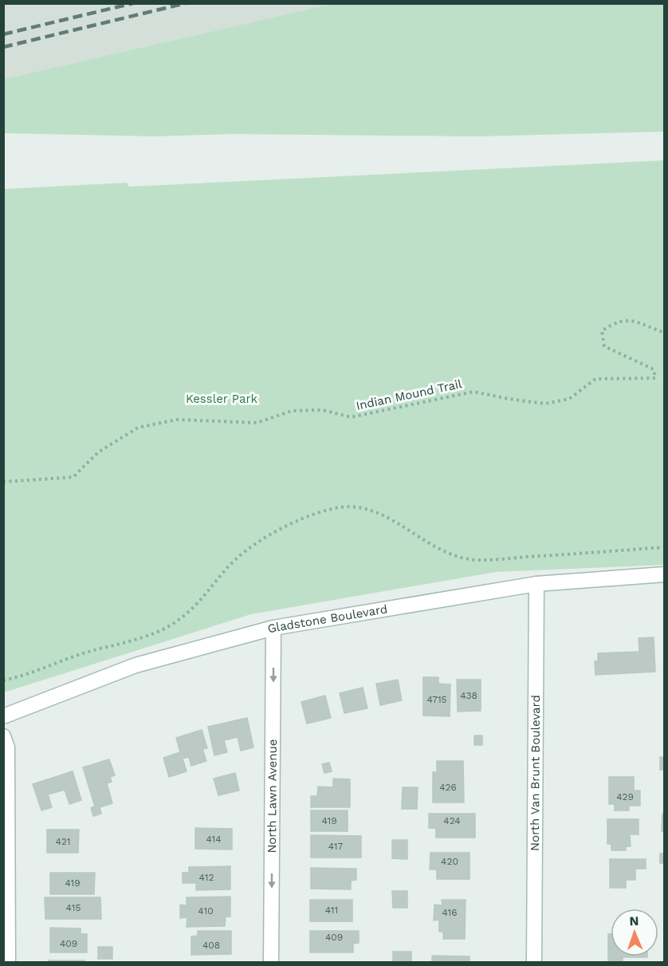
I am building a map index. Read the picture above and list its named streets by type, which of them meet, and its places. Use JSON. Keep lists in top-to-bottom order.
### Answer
{
  "streets": {
    "street": ["Gladstone Boulevard", "North Van Brunt Boulevard", "North Lawn Avenue"],
    "path": ["Indian Mound Trail"]
  },
  "crossings": [
    ["Gladstone Boulevard", "North Van Brunt Boulevard"],
    ["Gladstone Boulevard", "North Lawn Avenue"]
  ],
  "one_way": ["North Lawn Avenue"],
  "parks": ["Kessler Park"],
  "house_numbers": [
    "438",
    "4715",
    "426",
    "429",
    "419",
    "424",
    "414",
    "421",
    "417",
    "420",
    "412",
    "419",
    "415",
    "411",
    "410",
    "416",
    "409",
    "409",
    "408"
  ],
  "north": "top"
}
